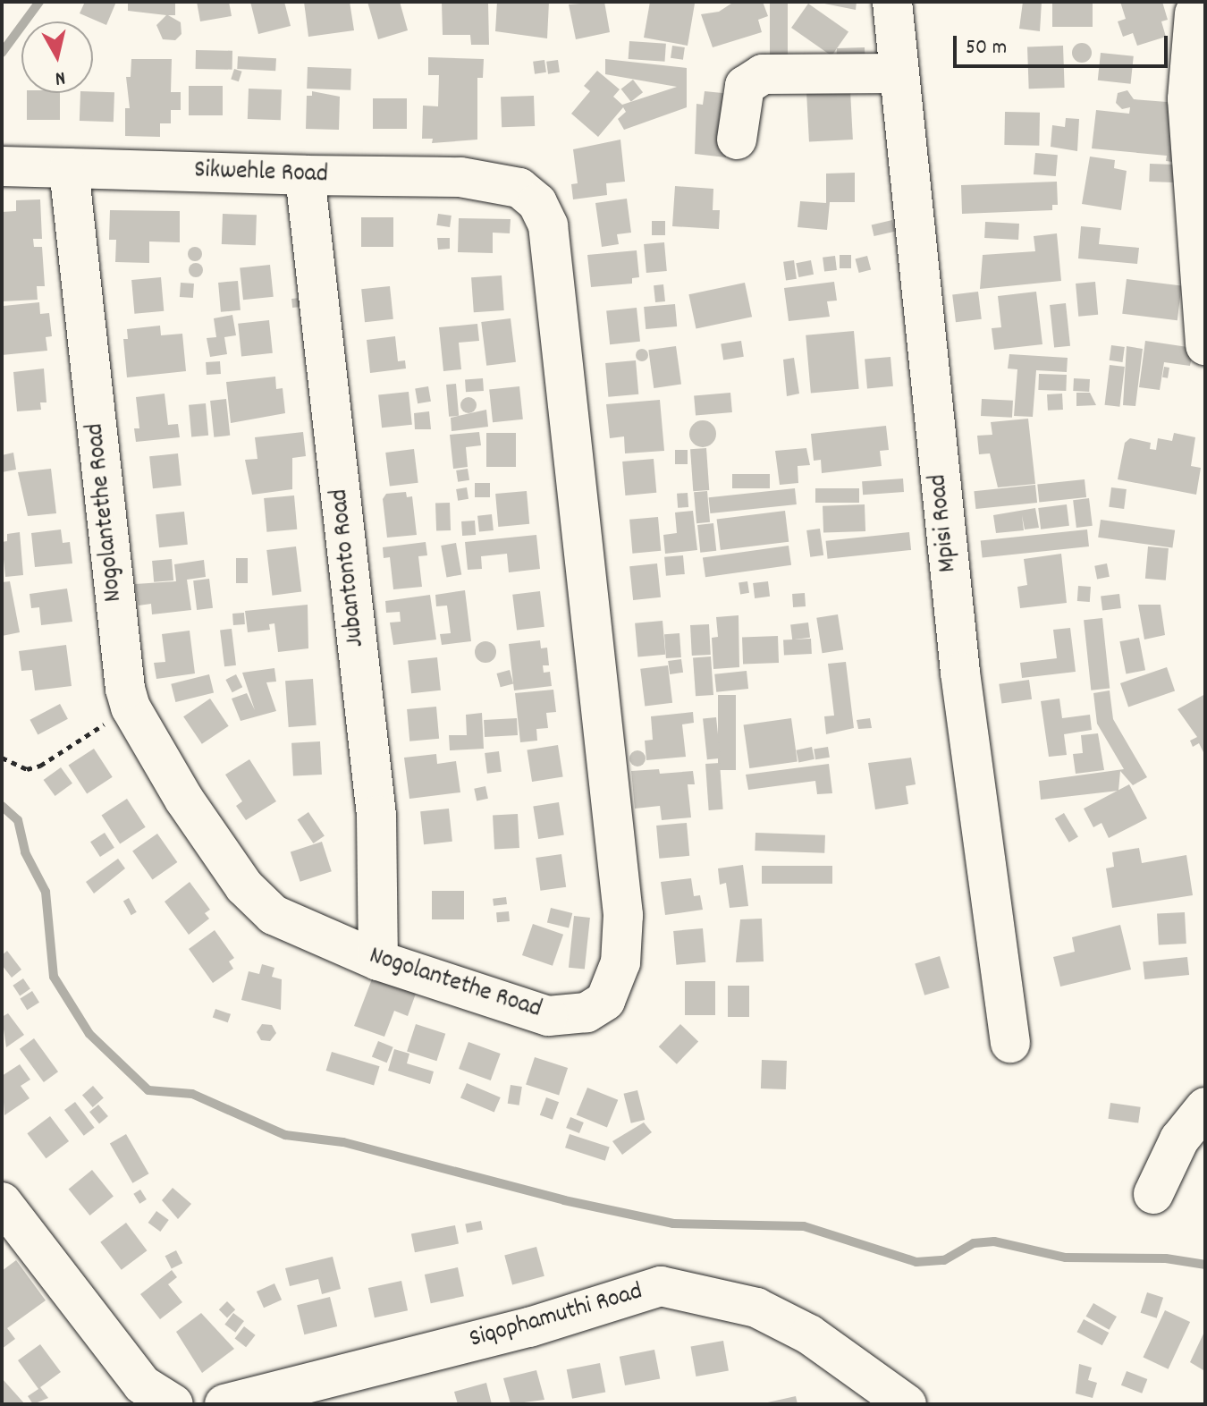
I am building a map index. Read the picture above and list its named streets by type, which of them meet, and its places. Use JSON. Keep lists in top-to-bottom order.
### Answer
{
  "streets": {
    "street": [
      "Sikwehle Road",
      "Nogolantethe Road",
      "Mpisi Road",
      "Jubantonto Road",
      "Siqophamuthi Road"
    ]
  },
  "crossings": [
    ["Sikwehle Road", "Nogolantethe Road"],
    ["Sikwehle Road", "Jubantonto Road"],
    ["Nogolantethe Road", "Jubantonto Road"]
  ],
  "scale_bar": "50 m",
  "north": "bottom"
}
